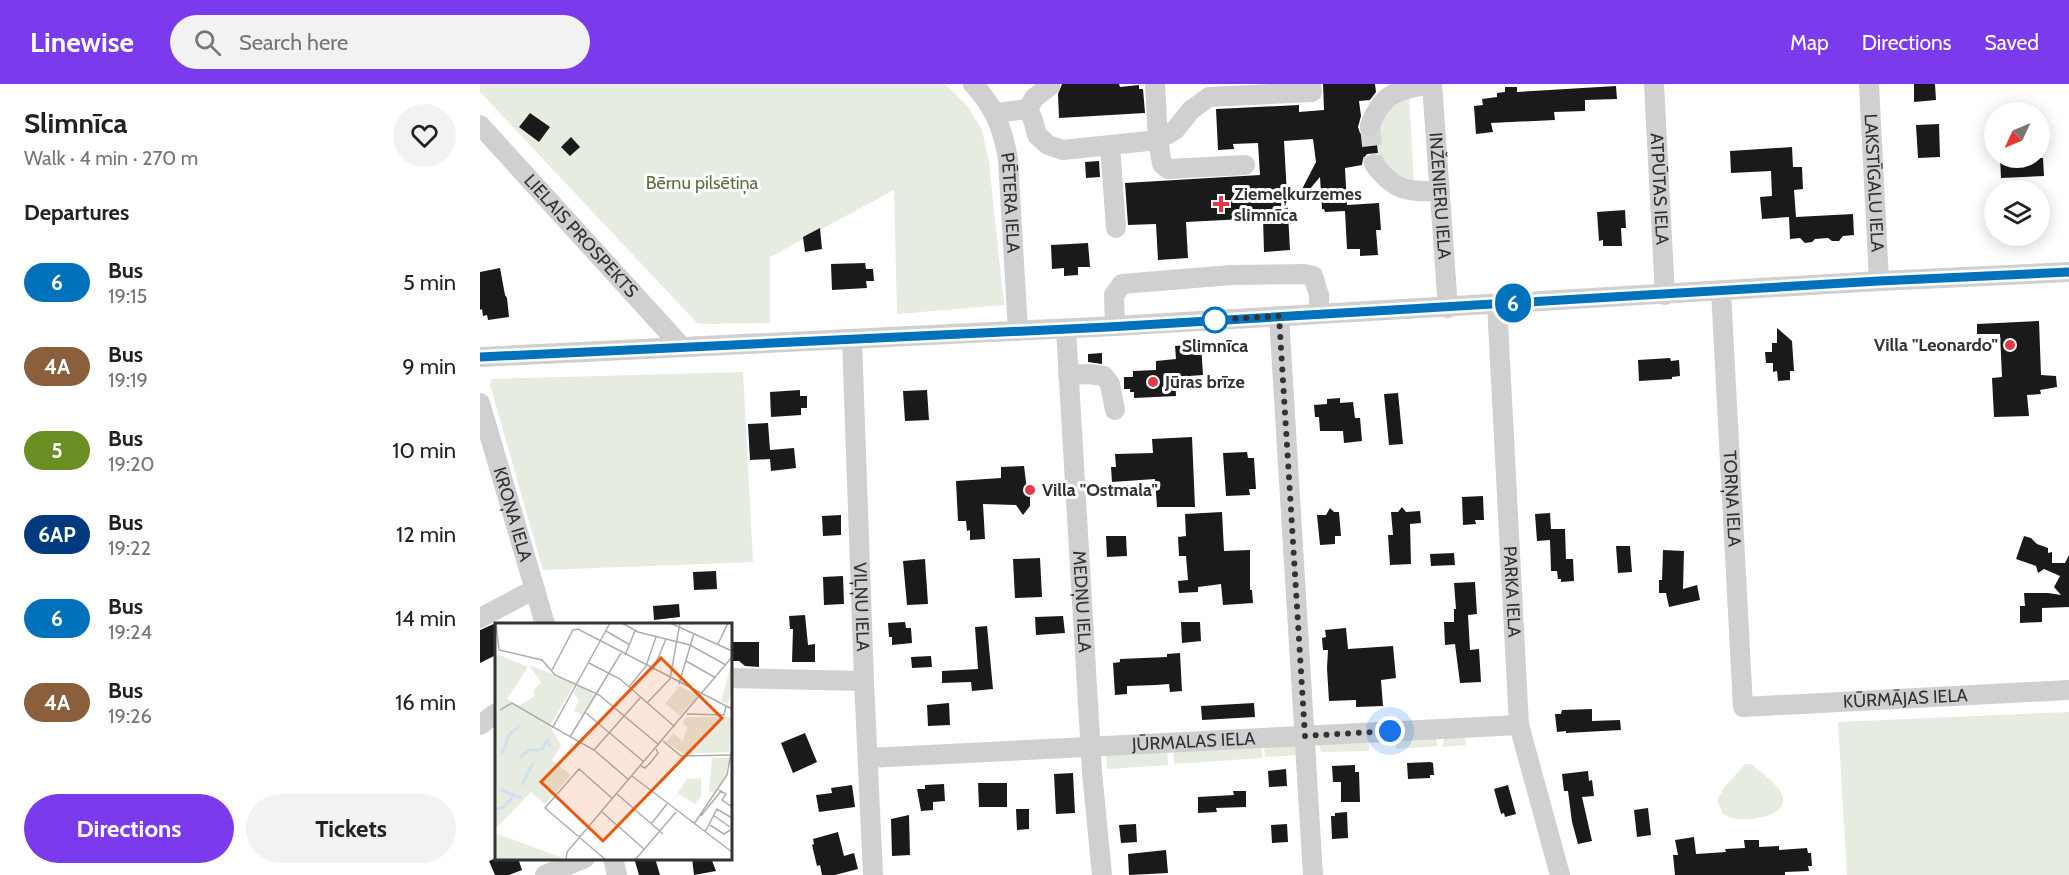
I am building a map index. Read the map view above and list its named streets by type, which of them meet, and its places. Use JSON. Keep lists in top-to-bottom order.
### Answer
{
  "streets": {
    "street": [
      "LAKSTĪGALU IELA",
      "ATPŪTAS IELA",
      "INŽENIERU IELA",
      "PĒTERA IELA",
      "LIELAIS PROSPEKTS",
      "TORŅA IELA",
      "KROŅA IELA",
      "PARKA IELA",
      "MEDŅU IELA",
      "VIĻŅU IELA",
      "KŪRMĀJAS IELA",
      "JŪRMALAS IELA"
    ]
  },
  "crossings": [
    ["TORŅA IELA", "KŪRMĀJAS IELA"],
    ["PARKA IELA", "JŪRMALAS IELA"],
    ["MEDŅU IELA", "JŪRMALAS IELA"],
    ["VIĻŅU IELA", "JŪRMALAS IELA"]
  ],
  "parks": ["Bērnu pilsētiņa"],
  "places": {
    "health": ["Ziemeļkurzemes slimnīca"],
    "other": [
      "Slimnīca",
      "Villa \"Leonardo\"",
      "Jūras brīze",
      "Villa \"Ostmala\""
    ]
  },
  "lines": ["bus line 6"],
  "north": "bottom left",
  "page": {
    "header": "Linewise",
    "search": "Search here",
    "nav": ["Map", "Directions", "Saved"],
    "heading": [
      ["Slimnīca", "Walk · 4 min · 270 m"],
      "Departures"
    ],
    "on_map": "6",
    "list": [
      {
        "mark": "6",
        "name": "Bus",
        "note": "19:15",
        "value": "5 min"
      },
      {
        "mark": "4A",
        "name": "Bus",
        "note": "19:19",
        "value": "9 min"
      },
      {
        "mark": "5",
        "name": "Bus",
        "note": "19:20",
        "value": "10 min"
      },
      {
        "mark": "6AP",
        "name": "Bus",
        "note": "19:22",
        "value": "12 min"
      },
      {
        "mark": "6",
        "name": "Bus",
        "note": "19:24",
        "value": "14 min"
      },
      {
        "mark": "4A",
        "name": "Bus",
        "note": "19:26",
        "value": "16 min"
      }
    ],
    "buttons": ["Directions", "Tickets"]
  }
}
